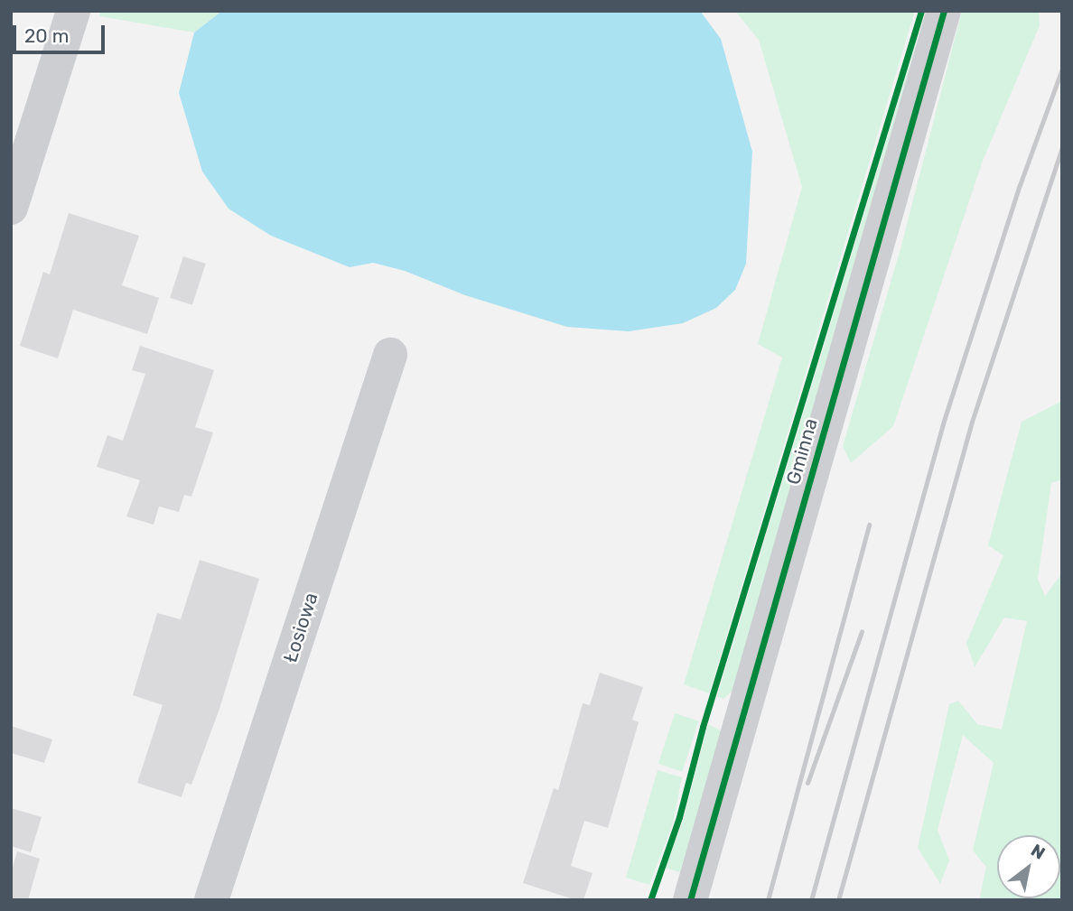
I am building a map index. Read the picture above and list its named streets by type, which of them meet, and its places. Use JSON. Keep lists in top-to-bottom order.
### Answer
{
  "streets": {
    "street": ["Gminna", "Łosiowa"]
  },
  "scale_bar": "20 m",
  "north": "top right"
}
